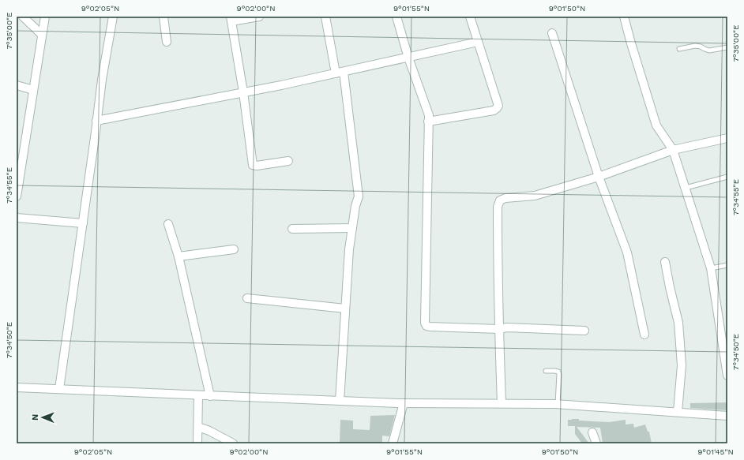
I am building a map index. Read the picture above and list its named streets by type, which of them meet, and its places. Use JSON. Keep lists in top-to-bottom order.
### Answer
{
  "north": "left",
  "coordinates": [
    "9°02'05\"N",
    "9°02'00\"N",
    "9°01'55\"N",
    "9°01'50\"N",
    "7°35'00\"E",
    "7°34'55\"E",
    "7°34'50\"E",
    "9°01'45\"N"
  ]
}
